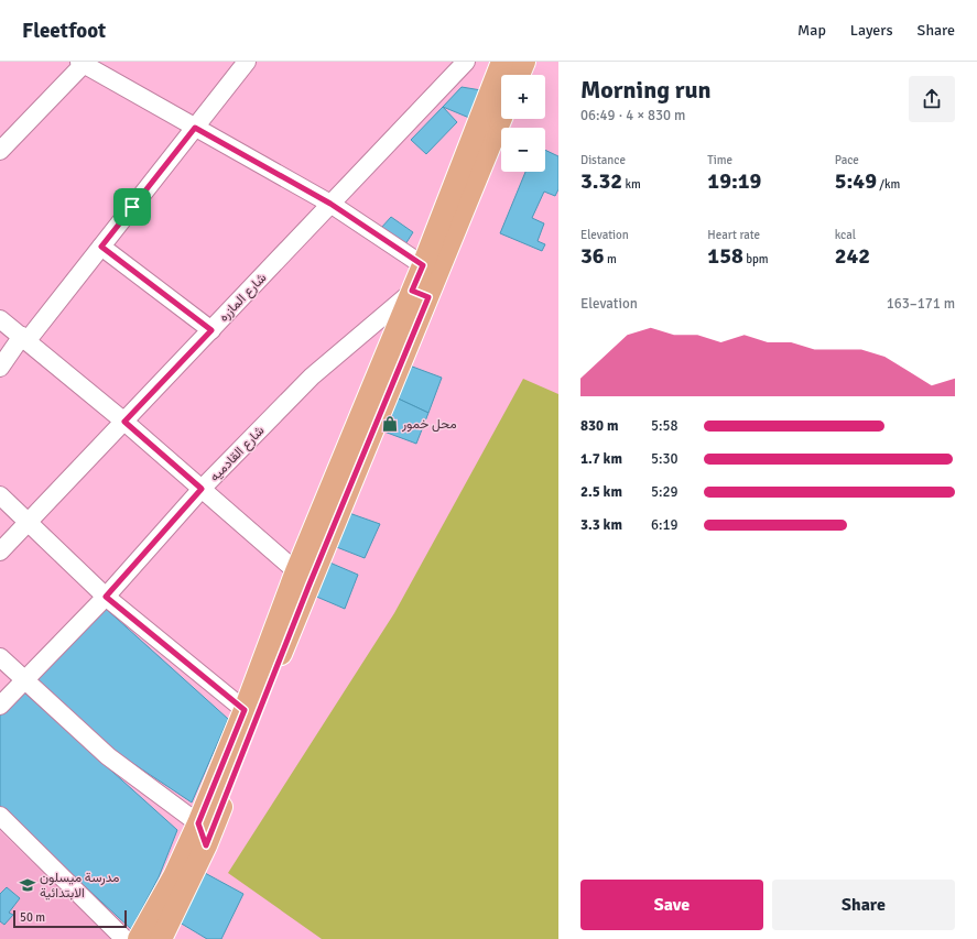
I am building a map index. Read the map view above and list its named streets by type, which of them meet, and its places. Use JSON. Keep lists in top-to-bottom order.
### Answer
{
  "streets": {
    "street": ["شارع المازره", "شارع القادميه"]
  },
  "places": {
    "shop": ["محل خمور"],
    "school or university": ["مدرسة ميسلون الابتدائية"]
  },
  "scale_bar": "50 m",
  "page": {
    "header": "Fleetfoot",
    "nav": ["Map", "Layers", "Share"],
    "heading": ["Morning run", "06:49 · 4 × 830 m"],
    "map_buttons": ["+", "−"],
    "stats": [
      ["Distance", "3.32 km"],
      ["Time", "19:19"],
      ["Pace", "5:49 /km"],
      ["Elevation", "36 m"],
      ["Heart rate", "158 bpm"],
      ["kcal", "242"]
    ],
    "chart": ["Elevation", "163–171 m"],
    "list": [
      {
        "name": "830 m",
        "note": "5:58"
      },
      {
        "name": "1.7 km",
        "note": "5:30"
      },
      {
        "name": "2.5 km",
        "note": "5:29"
      },
      {
        "name": "3.3 km",
        "note": "6:19"
      }
    ],
    "buttons": ["Save", "Share"],
    "scale": "50 m"
  }
}
